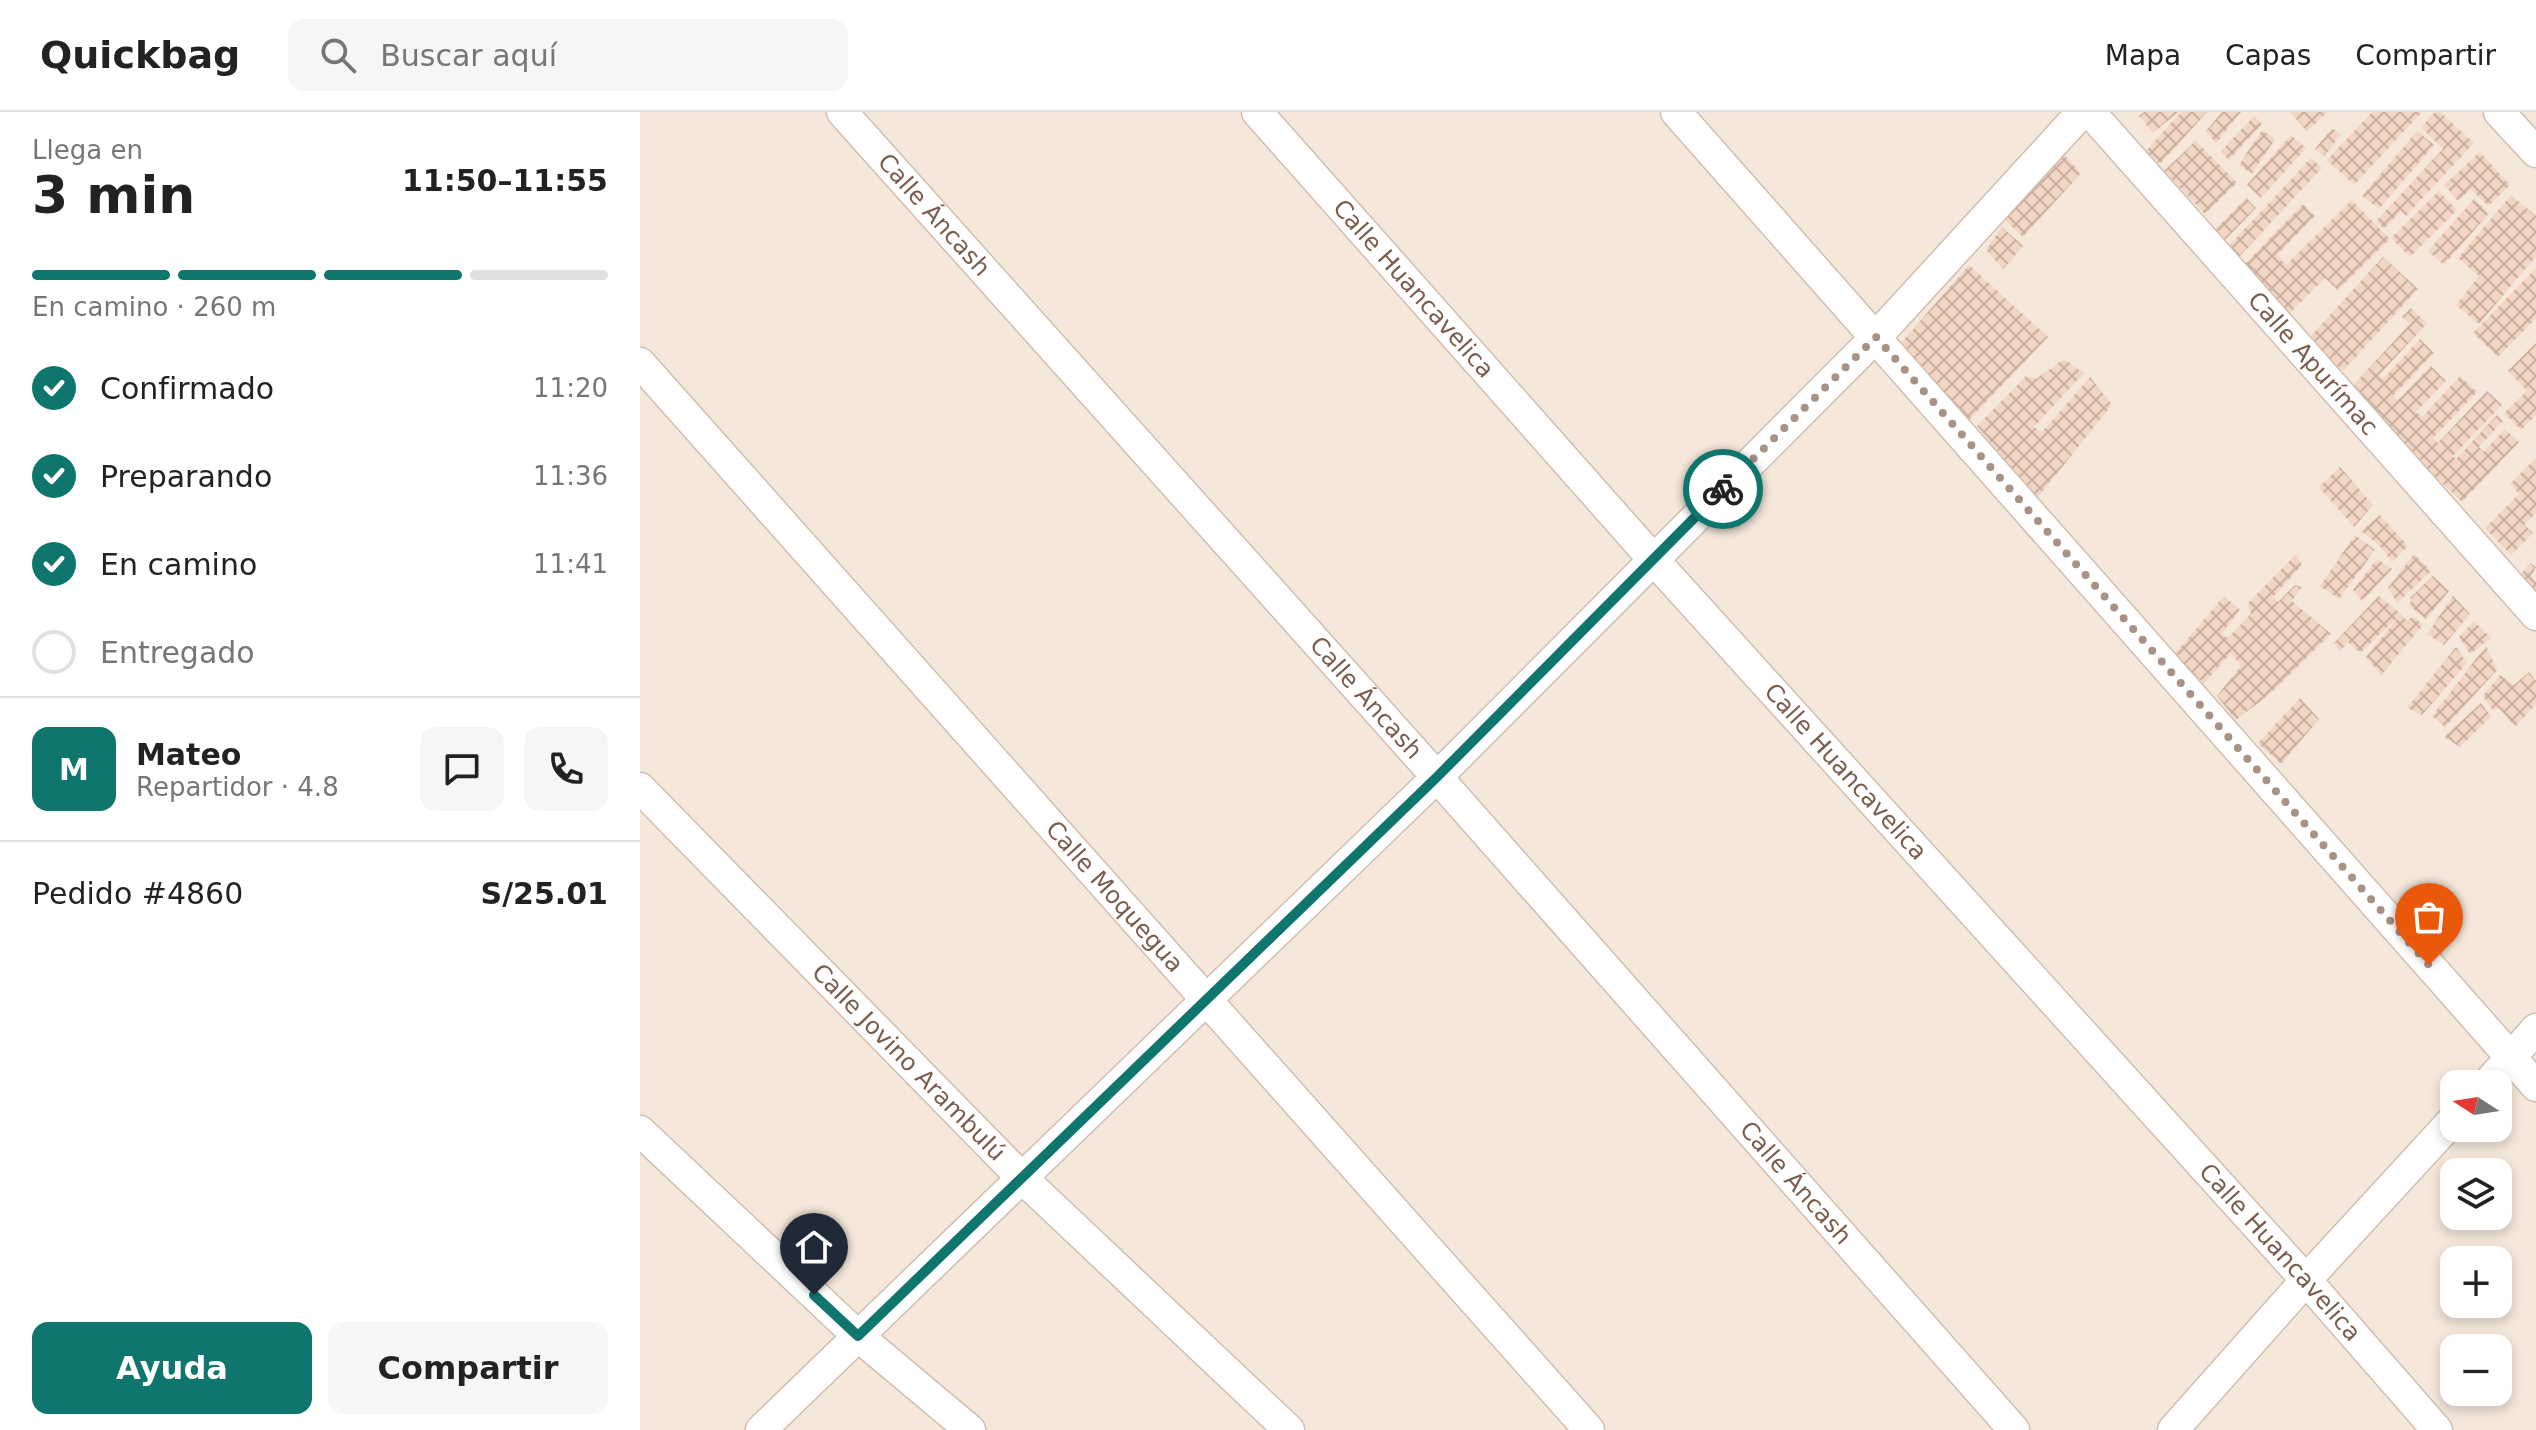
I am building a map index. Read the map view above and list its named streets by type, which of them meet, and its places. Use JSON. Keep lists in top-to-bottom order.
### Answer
{
  "streets": {
    "street": [
      "Calle Áncash",
      "Calle Huancavelica",
      "Calle Apurímac",
      "Calle Moquegua",
      "Calle Jovino Arambulú"
    ]
  },
  "north": "left",
  "page": {
    "header": "Quickbag",
    "search": "Buscar aquí",
    "nav": ["Mapa", "Capas", "Compartir"],
    "heading": ["3 min", "Llega en", "11:50–11:55"],
    "panel": [
      "Mateo",
      "Repartidor · 4.8",
      "Pedido #4860",
      "S/25.01"
    ],
    "bar": "En camino · 260 m",
    "list": [
      ["Confirmado", "11:20"],
      ["Preparando", "11:36"],
      ["En camino", "11:41"],
      "Entregado"
    ],
    "round": "M",
    "map_buttons": ["+", "−"],
    "buttons": ["Ayuda", "Compartir"]
  }
}
